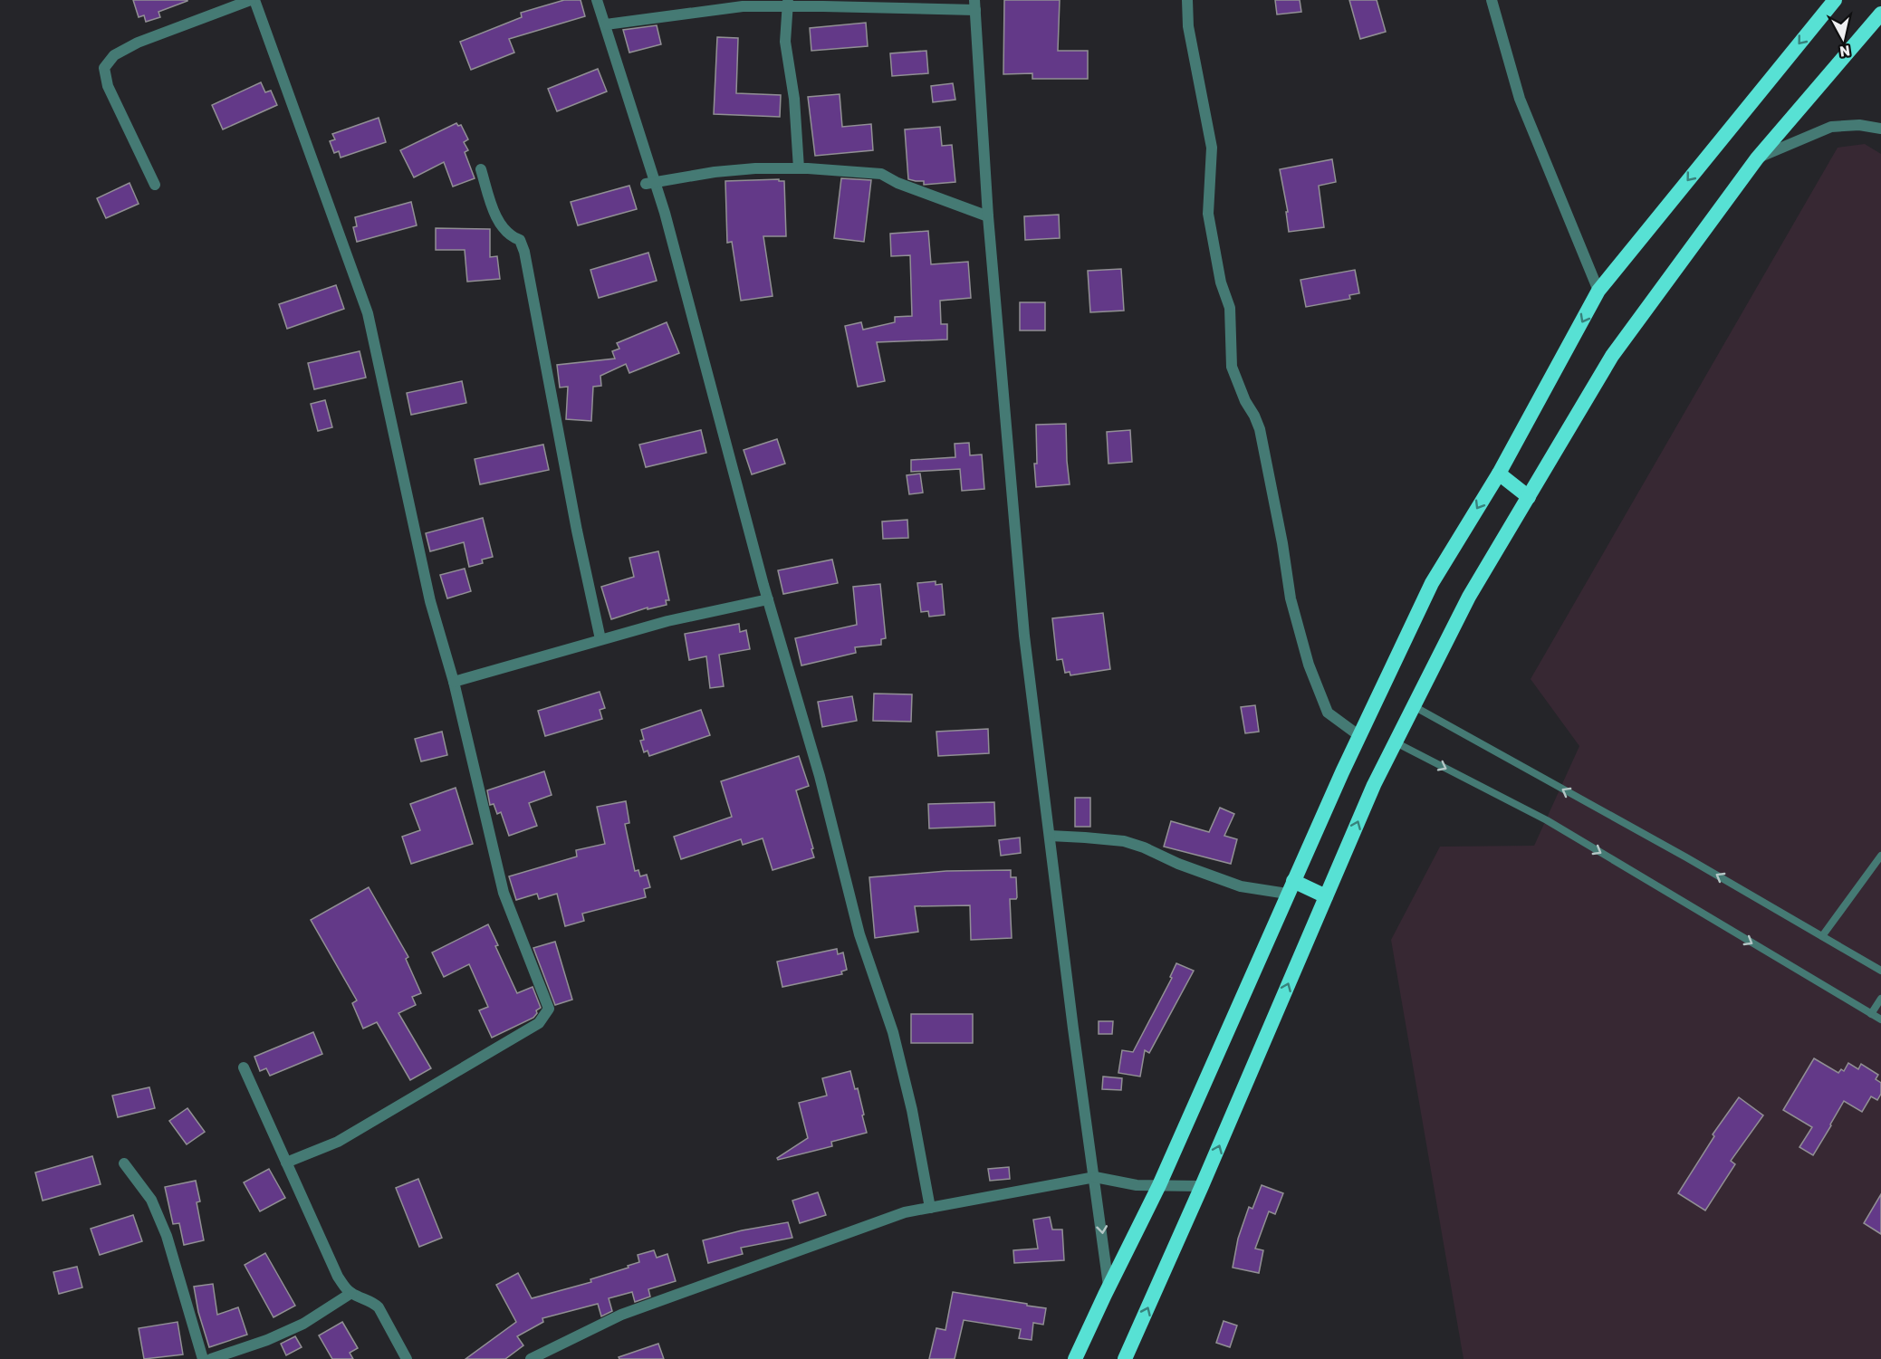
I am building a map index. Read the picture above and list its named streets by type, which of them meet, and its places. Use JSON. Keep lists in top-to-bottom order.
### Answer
{
  "north": "bottom"
}
